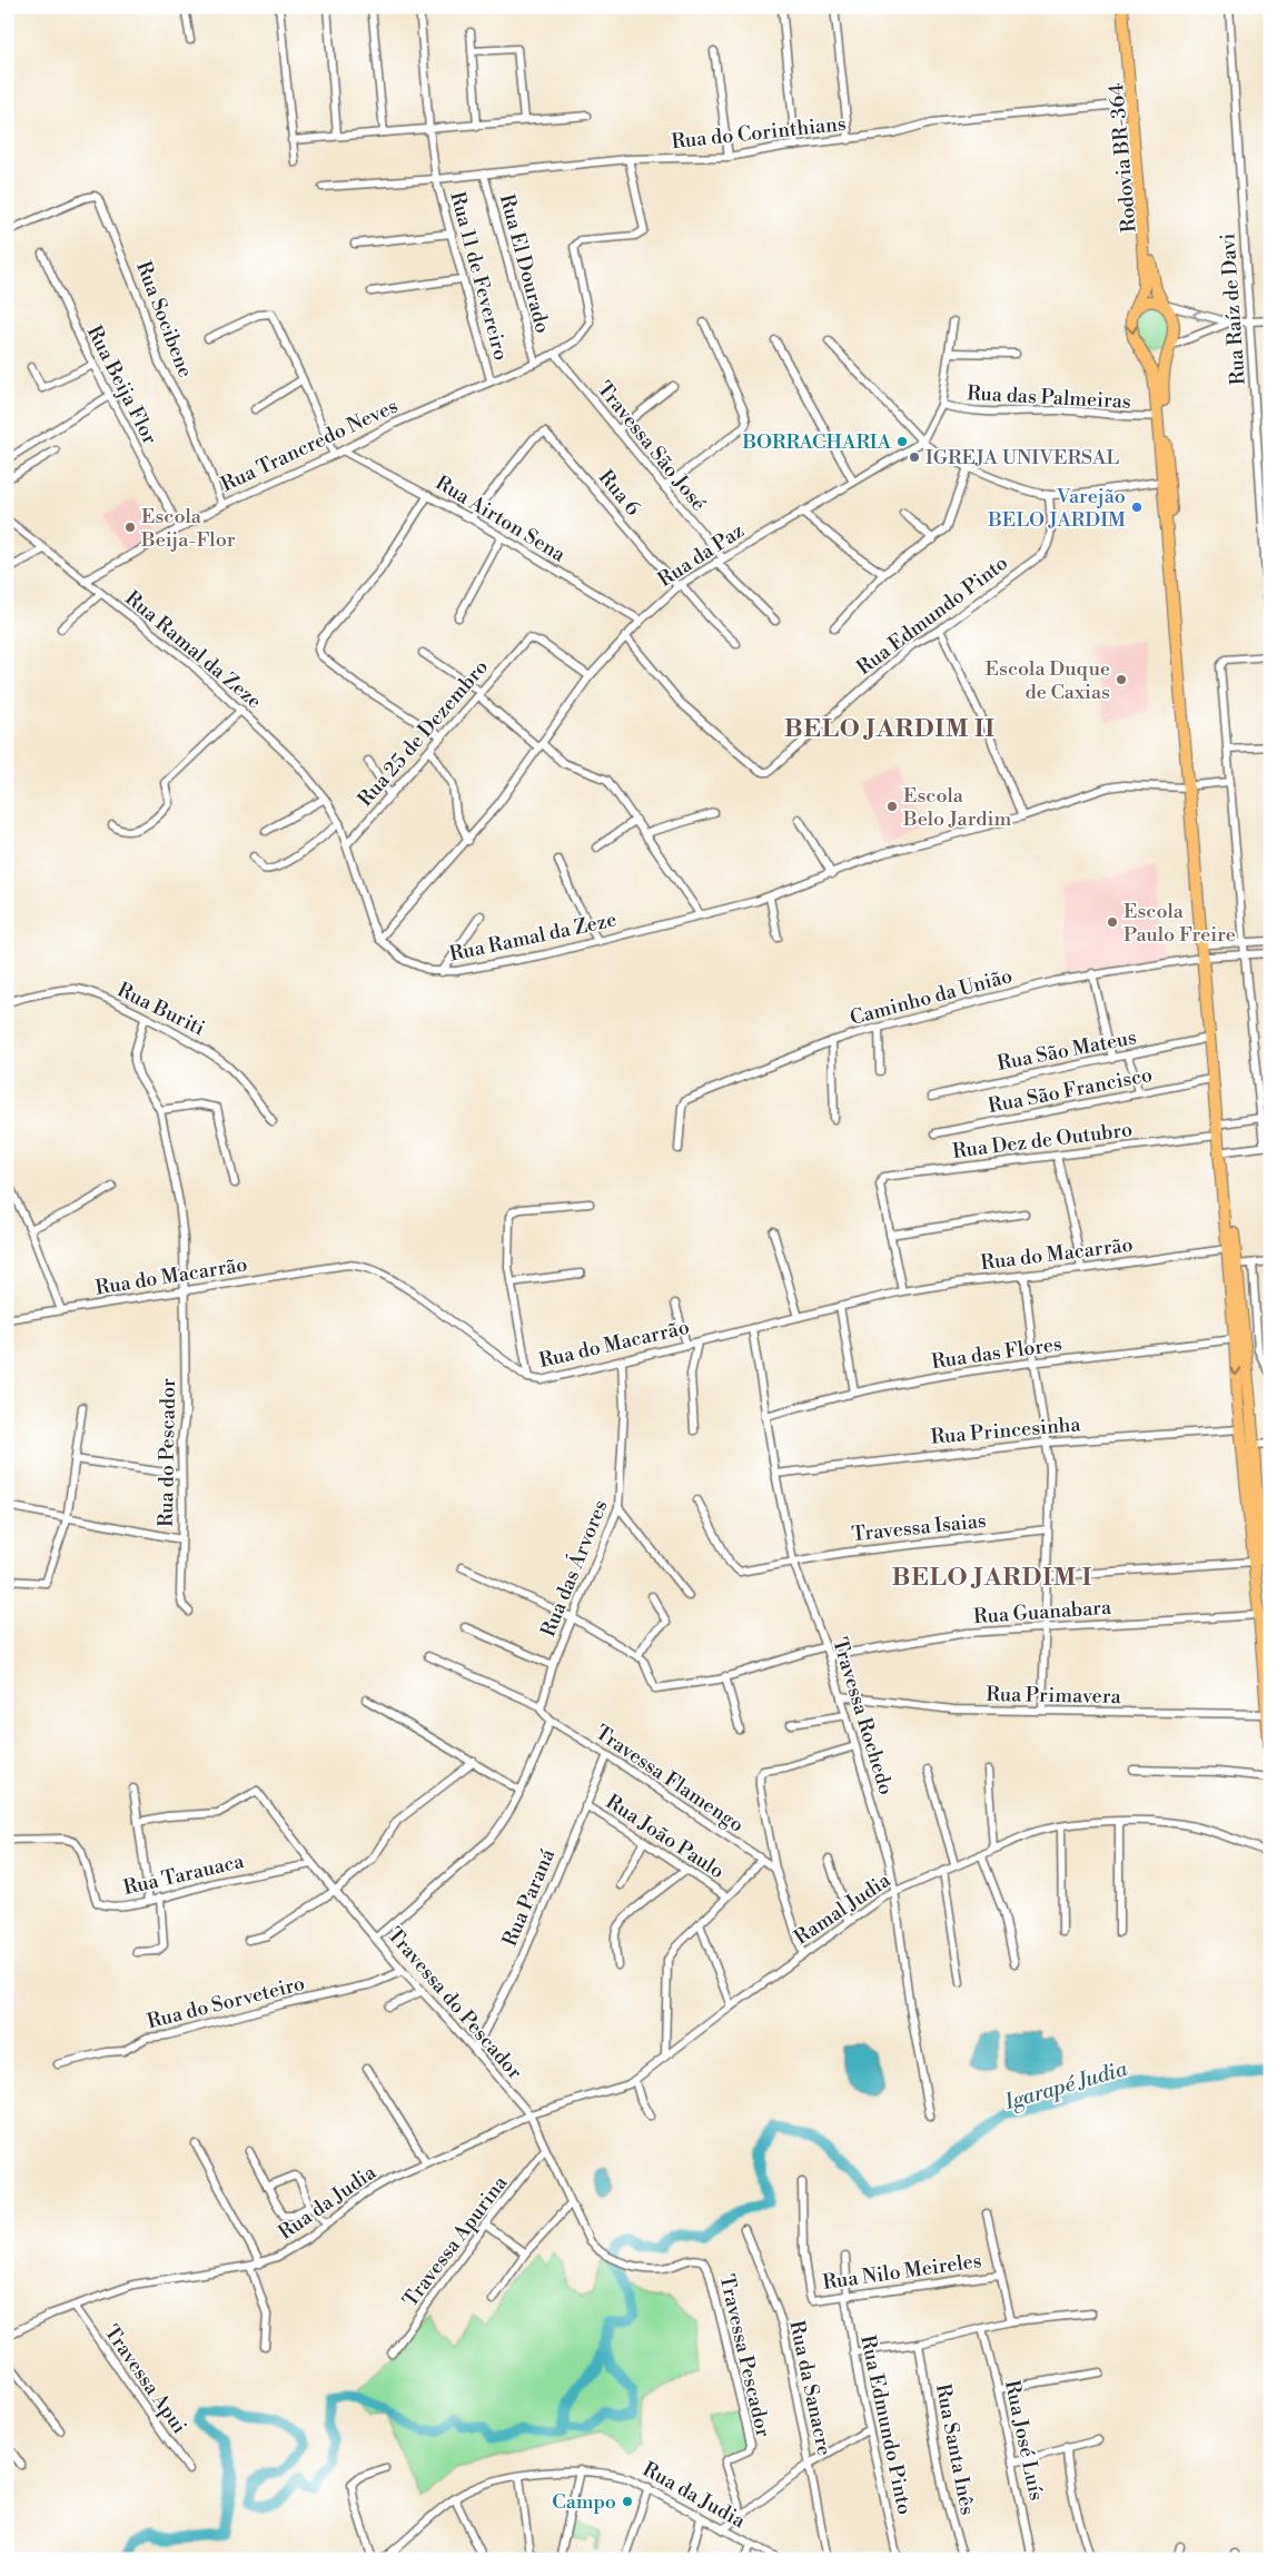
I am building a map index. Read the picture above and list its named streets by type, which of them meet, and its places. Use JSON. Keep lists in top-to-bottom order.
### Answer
{
  "streets": {
    "highway": ["Rodovia BR-364"],
    "street": [
      "Rua do Corinthians",
      "Rua El Dourado",
      "Rua 11 de Fevereiro",
      "Rua Raíz de Davi",
      "Rua Socibene",
      "Rua Beija Flor",
      "Rua das Palmeiras",
      "Rua Trancredo Neves",
      "Travessa São José",
      "Rua 6",
      "Rua Airton Sena",
      "Rua da Paz",
      "Rua Edmundo Pinto",
      "Rua Ramal da Zeze",
      "Rua 25 de Dezembro",
      "Caminho da União",
      "Rua Buriti",
      "Rua São Mateus",
      "Rua São Francisco",
      "Rua Dez de Outubro",
      "Rua do Macarrão",
      "Rua das Flores",
      "Rua Princesinha",
      "Rua do Pescador",
      "Travessa Isaias",
      "Rua das Árvores",
      "Rua Guanabara",
      "Rua Primavera",
      "Travessa Rochedo",
      "Travessa Flamengo",
      "Rua João Paulo",
      "Rua Tarauaca",
      "Rua Paraná",
      "Ramal Judia",
      "Rua do Sorveteiro",
      "Travessa do Pescador",
      "Rua da Judia",
      "Travessa Apurina",
      "Rua Nilo Meireles",
      "Travessa Pescador",
      "Travessa Apui",
      "Rua da Sanacre",
      "Rua José Luís",
      "Rua Santa Inês"
    ]
  },
  "crossings": [
    ["Rua do Corinthians", "Rua El Dourado"],
    ["Rua do Corinthians", "Rua 11 de Fevereiro"],
    ["Rua El Dourado", "Rua Trancredo Neves"],
    ["Rua 11 de Fevereiro", "Rua Trancredo Neves"],
    ["Rua Socibene", "Rua Trancredo Neves"],
    ["Rua Beija Flor", "Rua Trancredo Neves"],
    ["Rua Trancredo Neves", "Travessa São José"],
    ["Rua Trancredo Neves", "Rua Airton Sena"],
    ["Rua Trancredo Neves", "Rua Ramal da Zeze"],
    ["Travessa São José", "Rua da Paz"],
    ["Rua 6", "Rua Airton Sena"],
    ["Rua 6", "Rua da Paz"],
    ["Rua Airton Sena", "Rua da Paz"],
    ["Rua da Paz", "Rua Edmundo Pinto"],
    ["Rua da Paz", "Rua Ramal da Zeze"],
    ["Rua da Paz", "Rua 25 de Dezembro"],
    ["Rua Edmundo Pinto", "Rua Nilo Meireles"],
    ["Rua Ramal da Zeze", "Rua 25 de Dezembro"],
    ["Rua do Macarrão", "Rua do Pescador"],
    ["Rua do Macarrão", "Rua das Árvores"],
    ["Rua do Macarrão", "Travessa Rochedo"],
    ["Rua das Flores", "Travessa Rochedo"],
    ["Rua Princesinha", "Travessa Rochedo"],
    ["Travessa Isaias", "Travessa Rochedo"],
    ["Rua Guanabara", "Travessa Rochedo"],
    ["Rua Primavera", "Travessa Rochedo"],
    ["Travessa Rochedo", "Travessa Flamengo"],
    ["Travessa Rochedo", "Ramal Judia"],
    ["Travessa Flamengo", "Rua Paraná"],
    ["Travessa Flamengo", "Ramal Judia"],
    ["Rua João Paulo", "Rua Paraná"],
    ["Rua Tarauaca", "Travessa do Pescador"],
    ["Rua Paraná", "Travessa do Pescador"],
    ["Ramal Judia", "Travessa do Pescador"],
    ["Ramal Judia", "Rua da Judia"],
    ["Rua do Sorveteiro", "Travessa do Pescador"],
    ["Travessa do Pescador", "Rua da Judia"],
    ["Travessa do Pescador", "Travessa Apurina"],
    ["Travessa do Pescador", "Travessa Pescador"],
    ["Rua da Judia", "Travessa Apui"]
  ],
  "districts": ["BELO JARDIM II", "BELO JARDIM I"],
  "water": ["Igarapé Judia"],
  "places": [
    "BORRACHARIA",
    "IGREJA UNIVERSAL",
    "Varejão BELO JARDIM",
    "Escola Beija-Flor",
    "Escola Duque de Caxias",
    "Escola Belo Jardim",
    "Escola Paulo Freire",
    "Campo"
  ]
}
